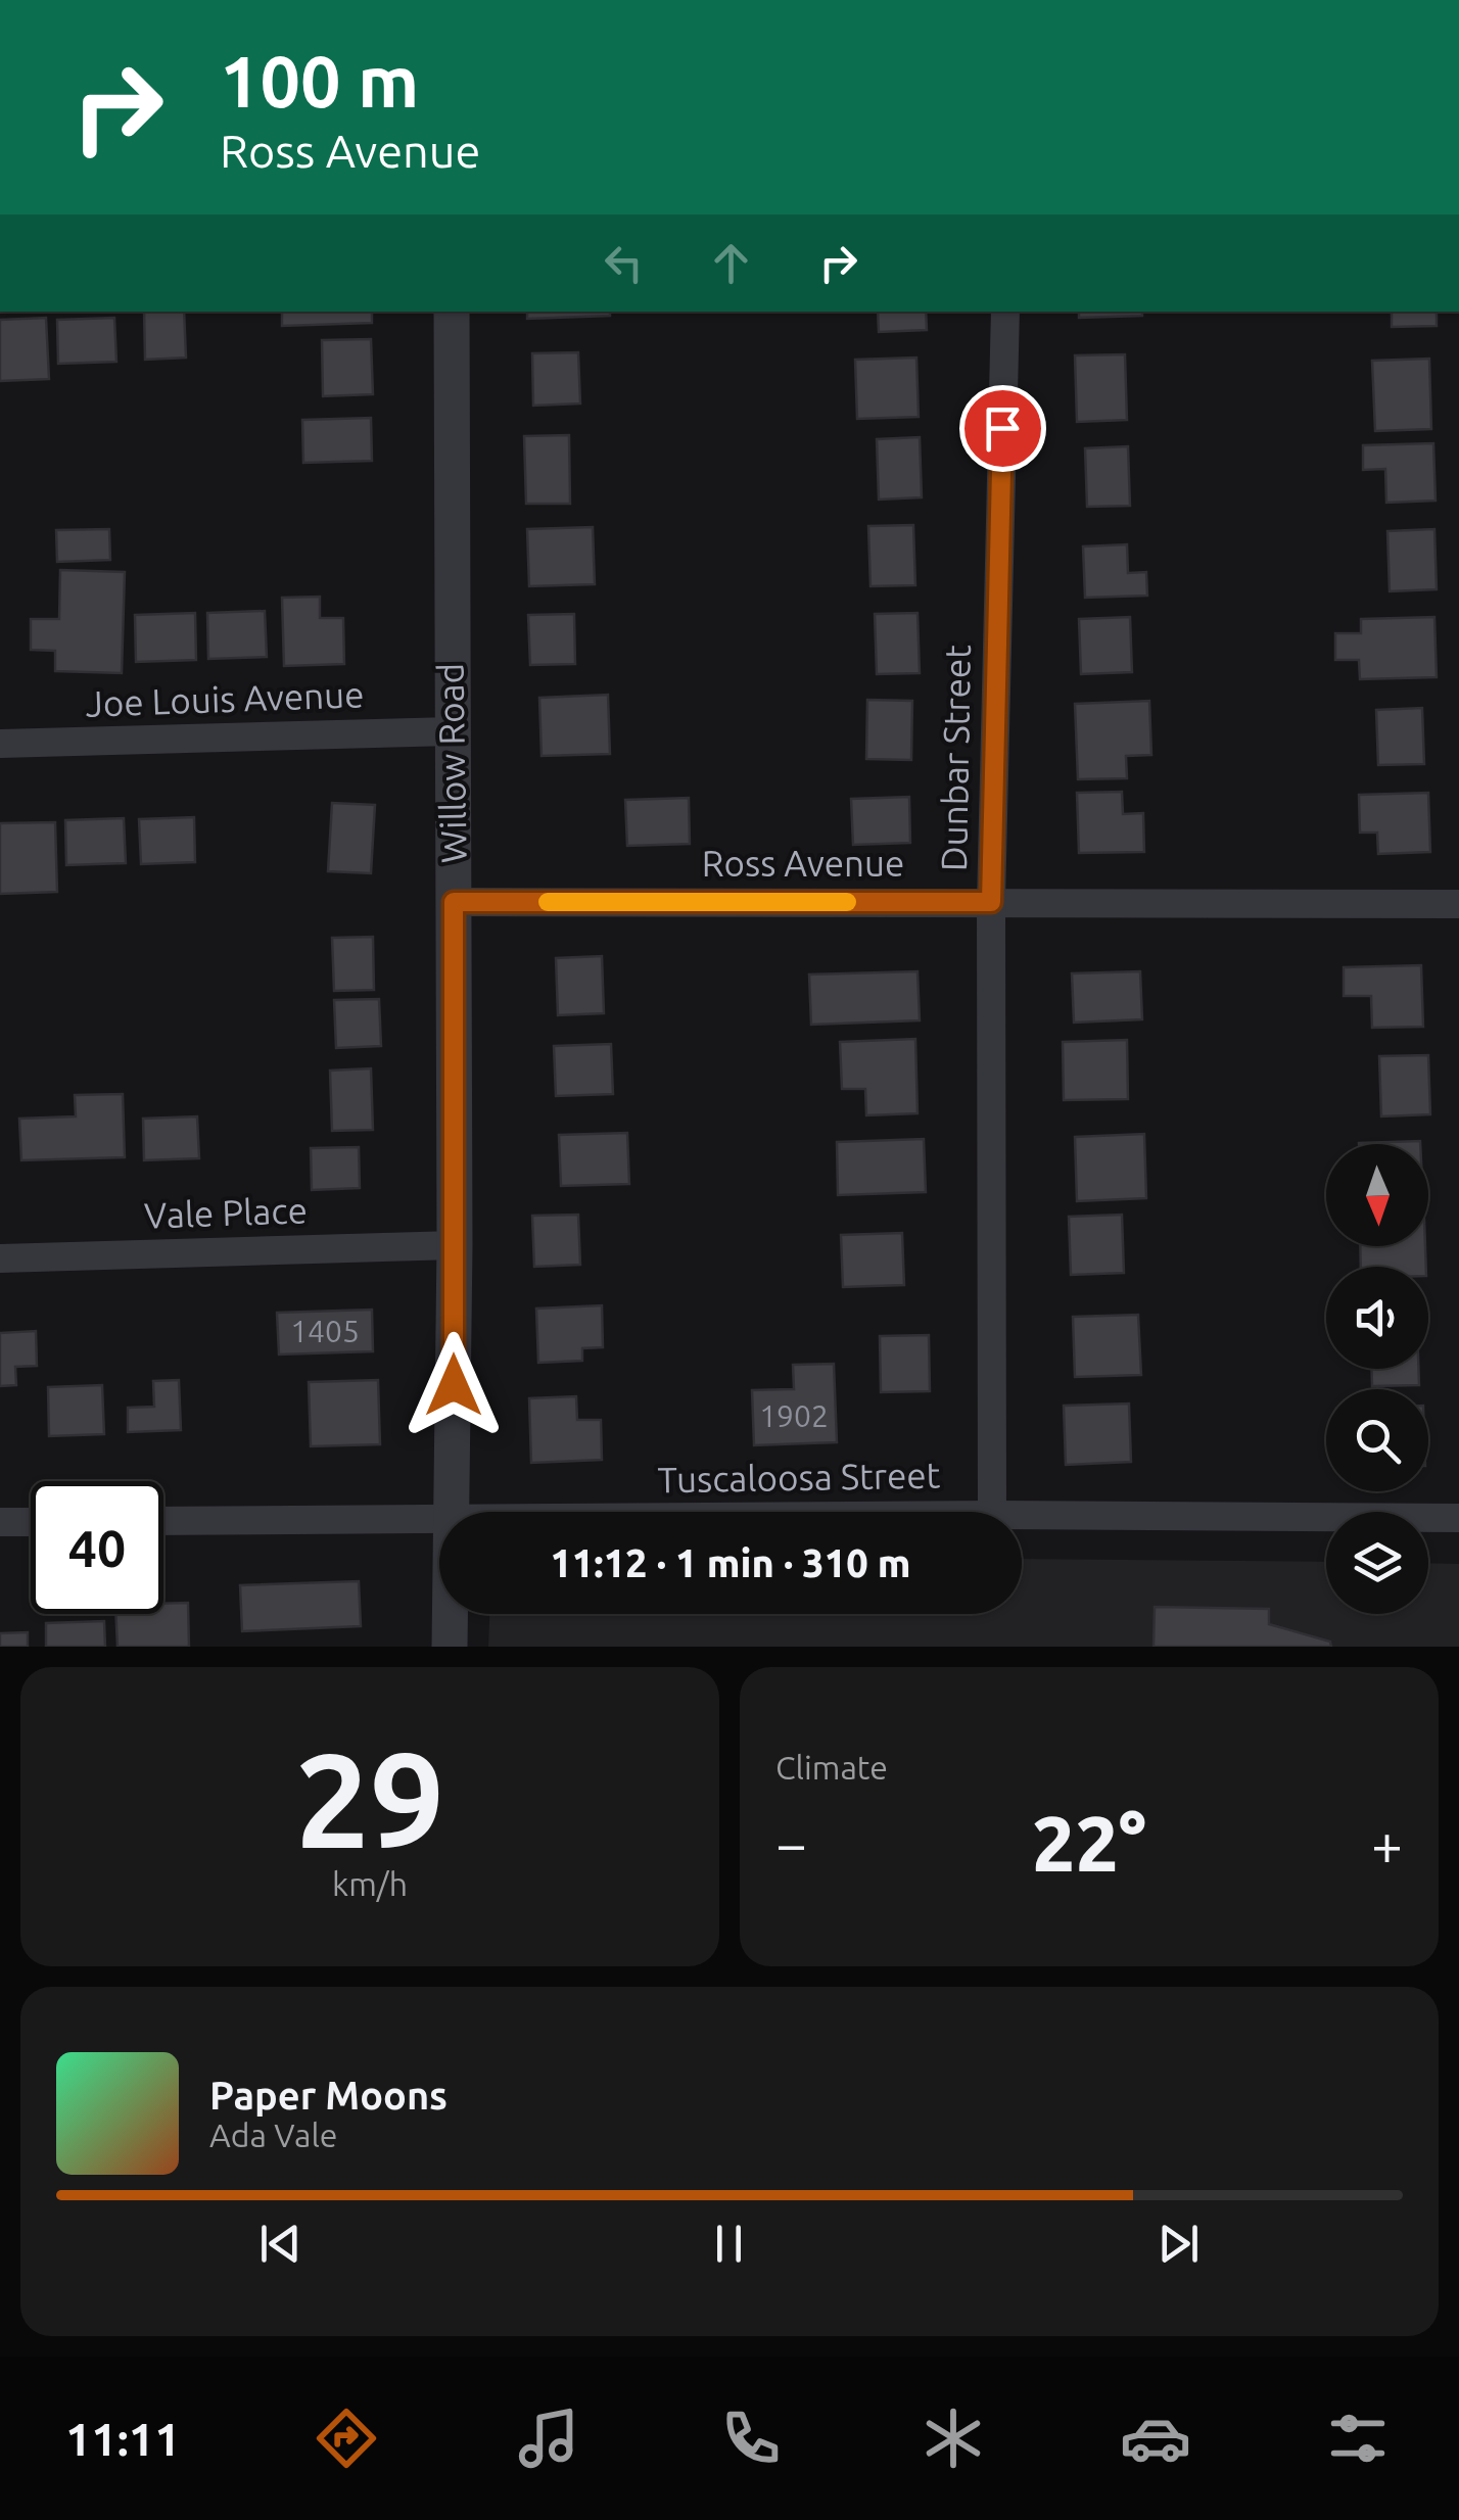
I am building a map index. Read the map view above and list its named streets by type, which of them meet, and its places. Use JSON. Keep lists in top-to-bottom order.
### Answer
{
  "streets": {
    "street": [
      "Joe Louis Avenue",
      "Dunbar Street",
      "Willow Road",
      "Ross Avenue",
      "Vale Place",
      "Tuscaloosa Street"
    ]
  },
  "crossings": [
    ["Joe Louis Avenue", "Willow Road"],
    ["Dunbar Street", "Ross Avenue"],
    ["Willow Road", "Ross Avenue"],
    ["Willow Road", "Vale Place"]
  ],
  "house_numbers": ["1405", "1902"],
  "north": "bottom",
  "page": {
    "turn": ["100 m", "Ross Avenue"],
    "limit": "40",
    "trip": "11:12 · 1 min · 310 m",
    "tile": [
      ["29", "km/h"],
      "Climate"
    ],
    "heat": ["−", "22°", "+"],
    "song": ["Paper Moons", "Ada Vale"],
    "tabs": "11:11"
  }
}
